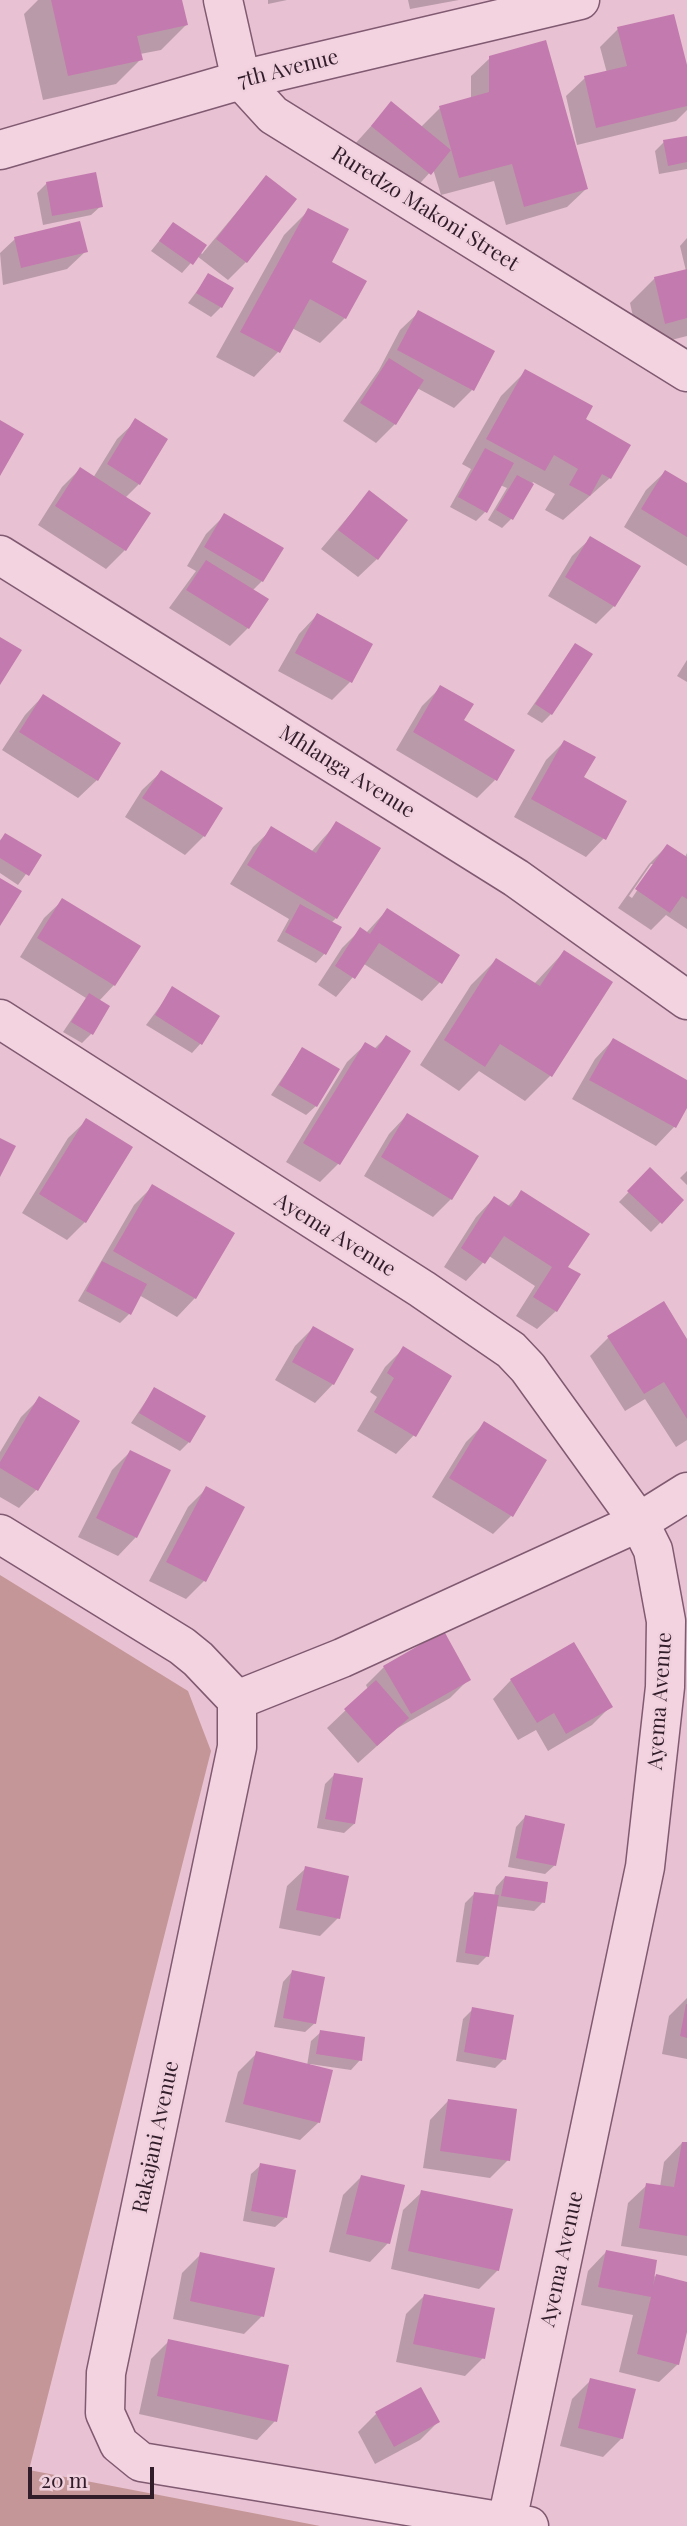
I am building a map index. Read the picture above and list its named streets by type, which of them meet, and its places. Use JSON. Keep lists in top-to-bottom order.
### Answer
{
  "streets": {
    "street": [
      "7th Avenue",
      "Ruredzo Makoni Street",
      "Mhlanga Avenue",
      "Ayema Avenue",
      "Rakajani Avenue"
    ]
  },
  "crossings": [
    ["7th Avenue", "Ruredzo Makoni Street"],
    ["Ayema Avenue", "Rakajani Avenue"]
  ],
  "scale_bar": "20 m"
}
